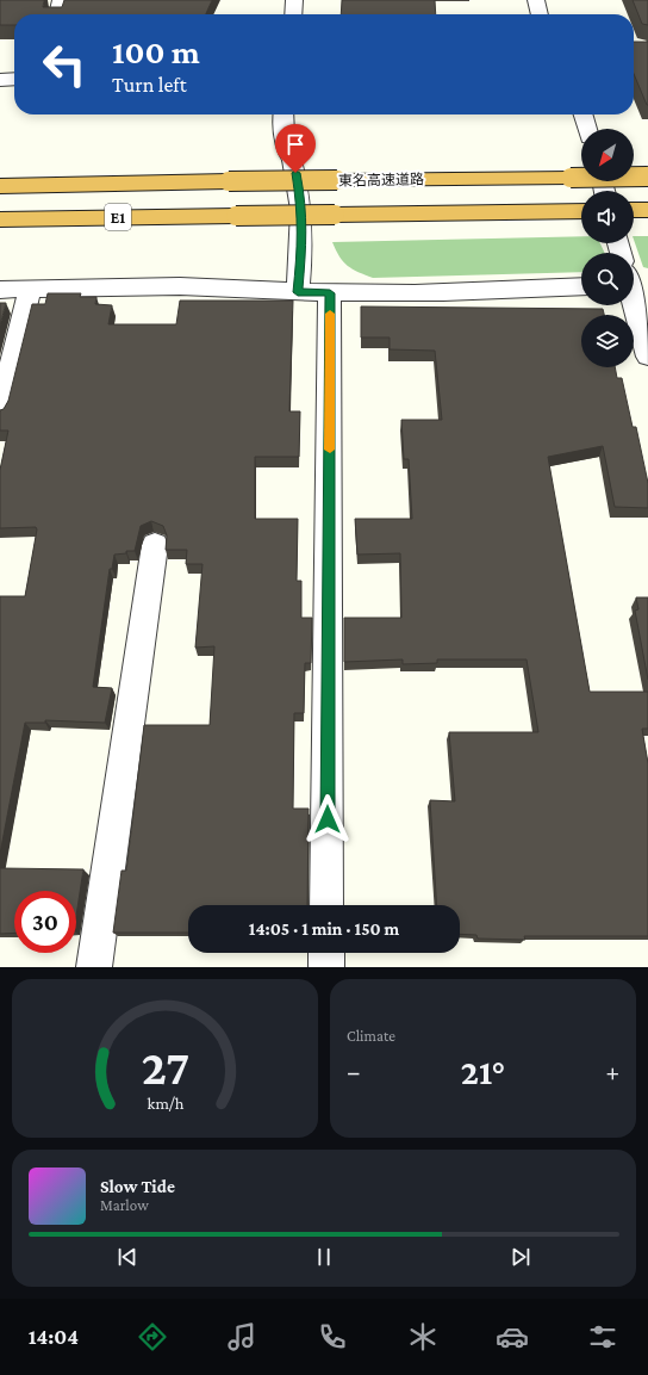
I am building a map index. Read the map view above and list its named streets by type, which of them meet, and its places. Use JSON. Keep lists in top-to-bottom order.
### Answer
{
  "streets": {
    "highway": ["東名高速道路", "E1"]
  },
  "north": "bottom left",
  "page": {
    "turn": ["100 m", "Turn left"],
    "limit": "30",
    "trip": "14:05 · 1 min · 150 m",
    "tile": "Climate",
    "heat": ["−", "21°", "+"],
    "song": ["Slow Tide", "Marlow"],
    "tabs": "14:04",
    "gauge": ["27", "km/h"]
  }
}
